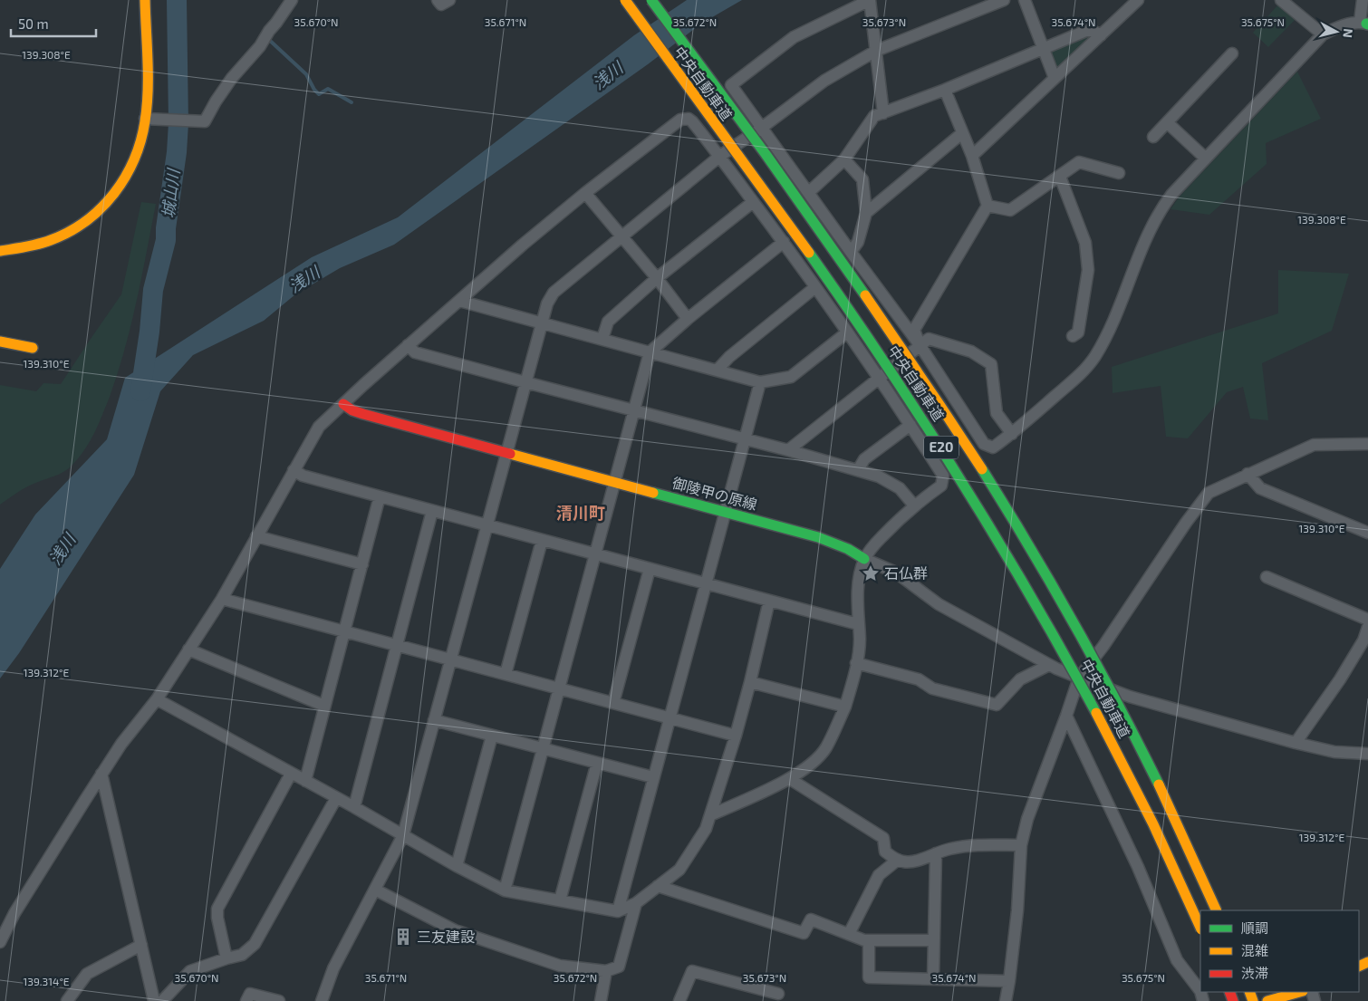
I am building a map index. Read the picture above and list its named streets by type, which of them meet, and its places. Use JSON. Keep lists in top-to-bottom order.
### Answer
{
  "streets": {
    "main road": ["中央自動車道", "E20", "御陵甲の原線"]
  },
  "districts": ["清川町"],
  "water": ["浅川", "城山川"],
  "places": {
    "place": ["石仏群"],
    "building": ["三友建設"]
  },
  "legend": ["順調", "混雑", "渋滞"],
  "scale_bar": "50 m",
  "north": "right",
  "coordinates": [
    "35.670°N",
    "35.671°N",
    "35.672°N",
    "35.673°N",
    "35.674°N",
    "35.675°N",
    "139.308°E",
    "139.310°E",
    "139.312°E",
    "139.314°E"
  ]
}
